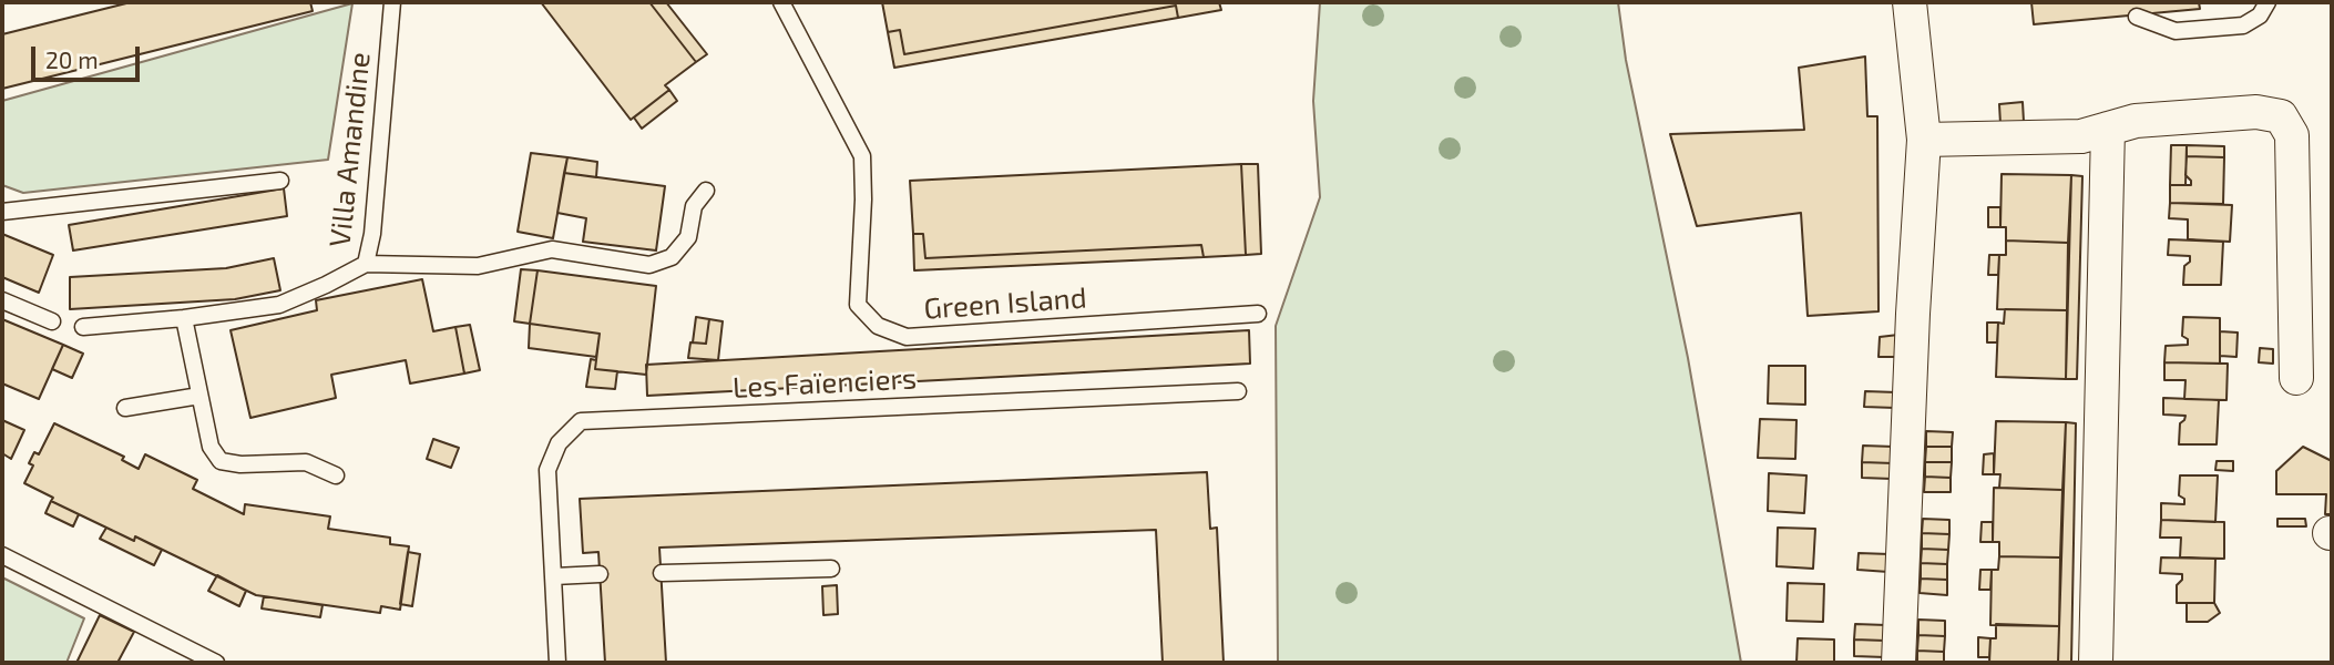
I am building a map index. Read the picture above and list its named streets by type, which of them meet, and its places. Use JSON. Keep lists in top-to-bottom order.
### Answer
{
  "streets": {
    "lane": ["Villa Amandine", "Green Island", "Les Faïenciers"]
  },
  "scale_bar": "20 m"
}
